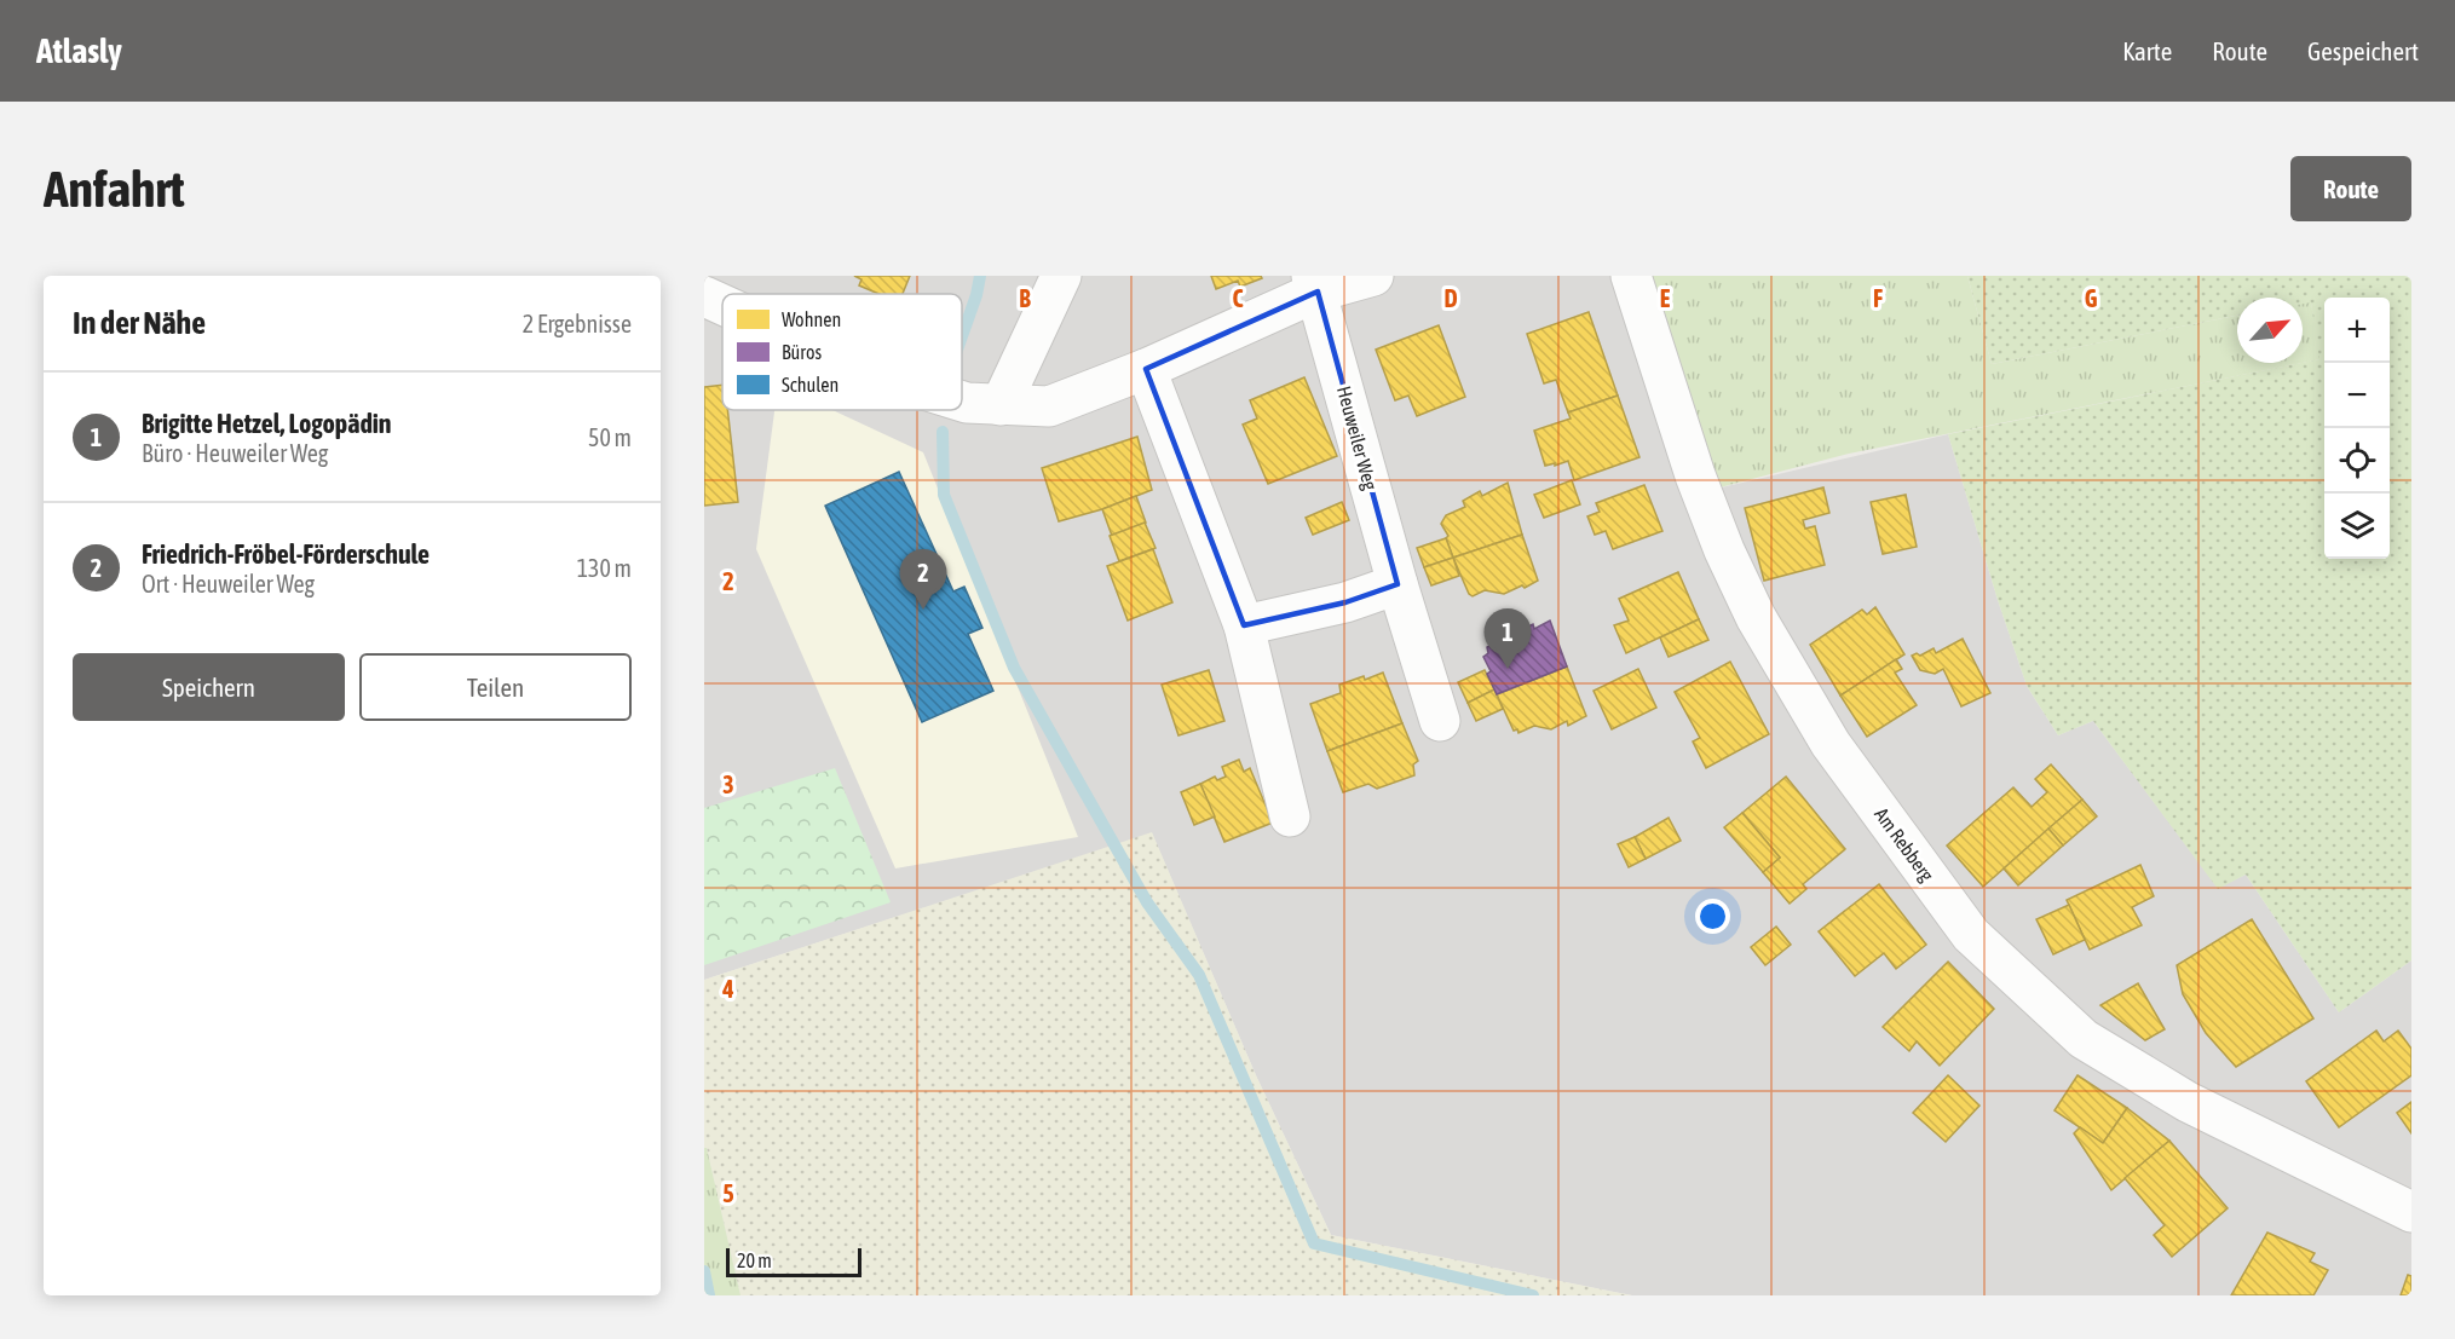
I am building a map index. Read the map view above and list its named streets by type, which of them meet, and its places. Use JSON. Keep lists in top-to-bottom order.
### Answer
{
  "streets": {
    "street": ["Heuweiler Weg", "Am Rebberg"]
  },
  "legend": ["Wohnen", "Büros", "Schulen"],
  "scale_bar": "20 m",
  "north": "top right",
  "page": {
    "header": "Atlasly",
    "nav": ["Karte", "Route", "Gespeichert"],
    "buttons": [
      "Route",
      ["Speichern", "Teilen"]
    ],
    "title": "Anfahrt",
    "heading": ["In der Nähe", "2 Ergebnisse"],
    "map_buttons": ["+", "−"],
    "list": [
      {
        "mark": "1",
        "name": "Brigitte Hetzel, Logopädin",
        "note": "Büro · Heuweiler Weg",
        "value": "50 m"
      },
      {
        "mark": "2",
        "name": "Friedrich-Fröbel-Förderschule",
        "note": "Ort · Heuweiler Weg",
        "value": "130 m"
      }
    ],
    "pins": ["2", "1"],
    "scale": "20 m"
  },
  "grid": {
    "columns": [
      "B",
      "C",
      "D",
      "E",
      "F",
      "G"
    ],
    "rows": [
      "2",
      "3",
      "4",
      "5"
    ]
  }
}
